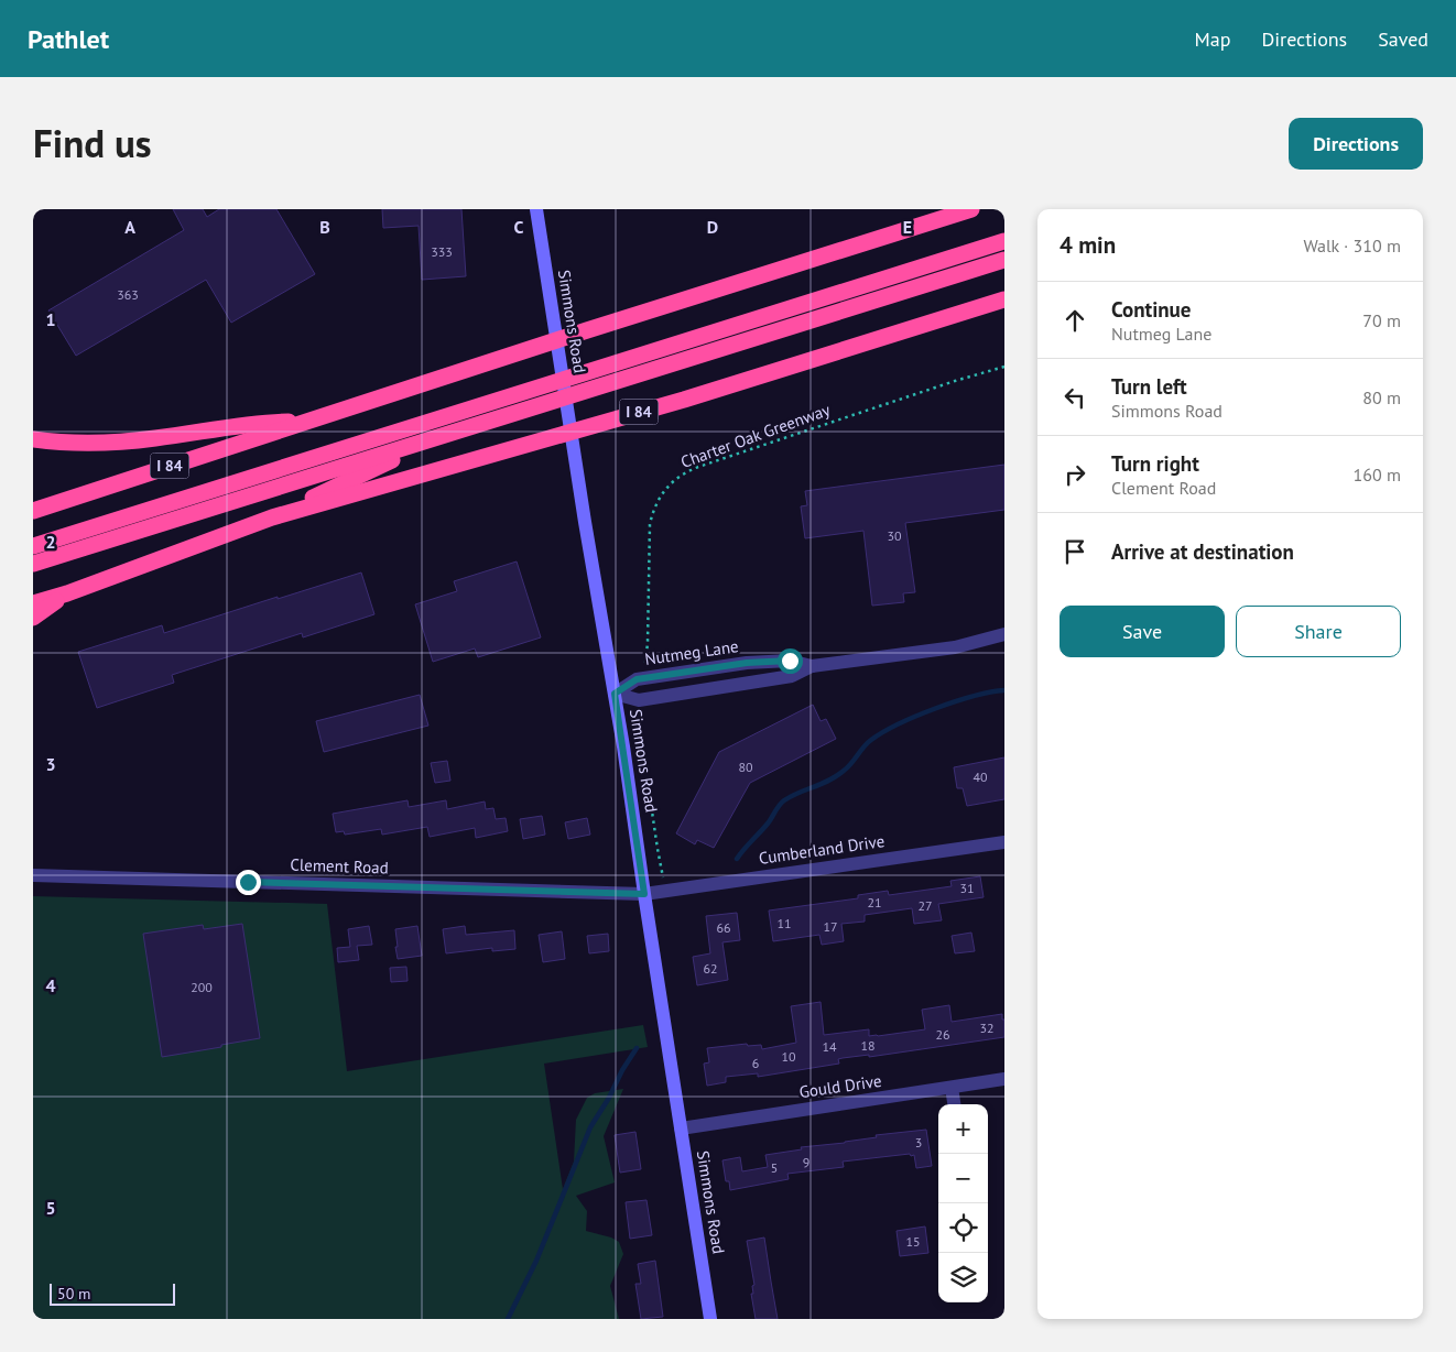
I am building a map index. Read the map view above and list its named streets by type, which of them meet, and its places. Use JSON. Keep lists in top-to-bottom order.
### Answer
{
  "streets": {
    "highway": ["I 84"],
    "main road": ["Simmons Road"],
    "street": [
      "Nutmeg Lane",
      "Cumberland Drive",
      "Clement Road",
      "Gould Drive"
    ],
    "path": ["Charter Oak Greenway"]
  },
  "crossings": [
    ["Simmons Road", "Nutmeg Lane"],
    ["Simmons Road", "Cumberland Drive"],
    ["Simmons Road", "Clement Road"],
    ["Simmons Road", "Gould Drive"],
    ["Cumberland Drive", "Clement Road"]
  ],
  "house_numbers": [
    "333",
    "363",
    "30",
    "80",
    "40",
    "31",
    "21",
    "27",
    "11",
    "17",
    "66",
    "62",
    "200",
    "32",
    "26",
    "18",
    "14",
    "10",
    "6",
    "3",
    "9",
    "5",
    "15"
  ],
  "scale_bar": "50 m",
  "page": {
    "header": "Pathlet",
    "nav": ["Map", "Directions", "Saved"],
    "title": "Find us",
    "buttons": [
      "Directions",
      ["Save", "Share"]
    ],
    "heading": ["4 min", "Walk · 310 m"],
    "list": [
      ["Continue", "Nutmeg Lane", "70 m"],
      ["Turn left", "Simmons Road", "80 m"],
      ["Turn right", "Clement Road", "160 m"],
      "Arrive at destination"
    ],
    "map_buttons": ["+", "−"],
    "scale": "50 m"
  },
  "grid": {
    "columns": [
      "A",
      "B",
      "C",
      "D",
      "E"
    ],
    "rows": [
      "1",
      "2",
      "3",
      "4",
      "5"
    ]
  }
}
